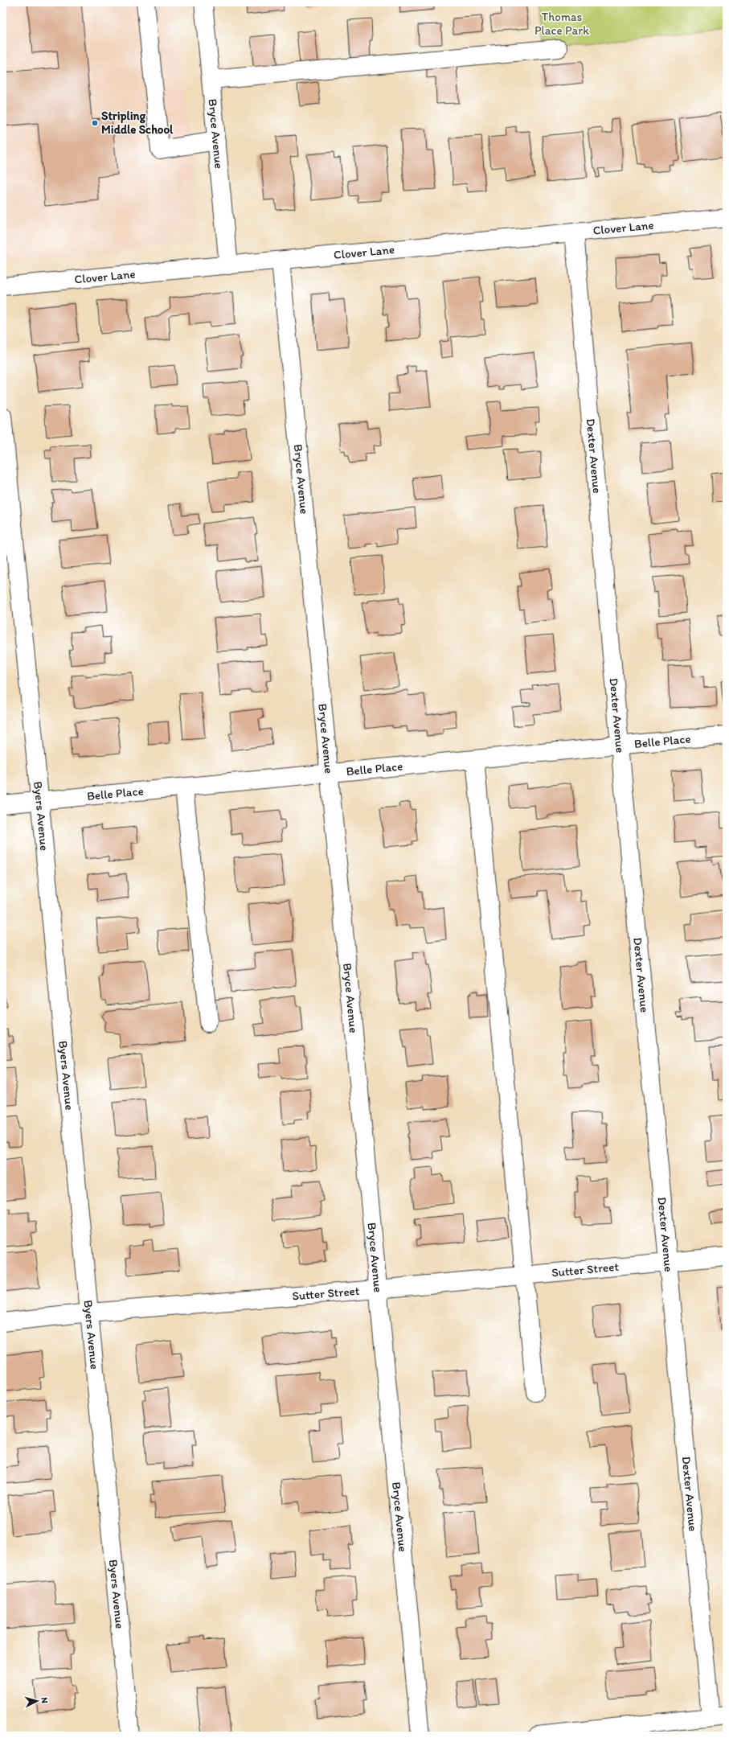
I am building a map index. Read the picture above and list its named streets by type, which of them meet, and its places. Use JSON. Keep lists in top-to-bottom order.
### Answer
{
  "streets": {
    "street": [
      "Bryce Avenue",
      "Clover Lane",
      "Dexter Avenue",
      "Belle Place",
      "Byers Avenue",
      "Sutter Street"
    ]
  },
  "crossings": [
    ["Bryce Avenue", "Clover Lane"],
    ["Bryce Avenue", "Belle Place"],
    ["Bryce Avenue", "Sutter Street"],
    ["Clover Lane", "Dexter Avenue"],
    ["Dexter Avenue", "Belle Place"],
    ["Dexter Avenue", "Sutter Street"],
    ["Belle Place", "Byers Avenue"],
    ["Byers Avenue", "Sutter Street"]
  ],
  "parks": ["Thomas Place Park"],
  "places": ["Stripling Middle School"],
  "north": "right"
}
